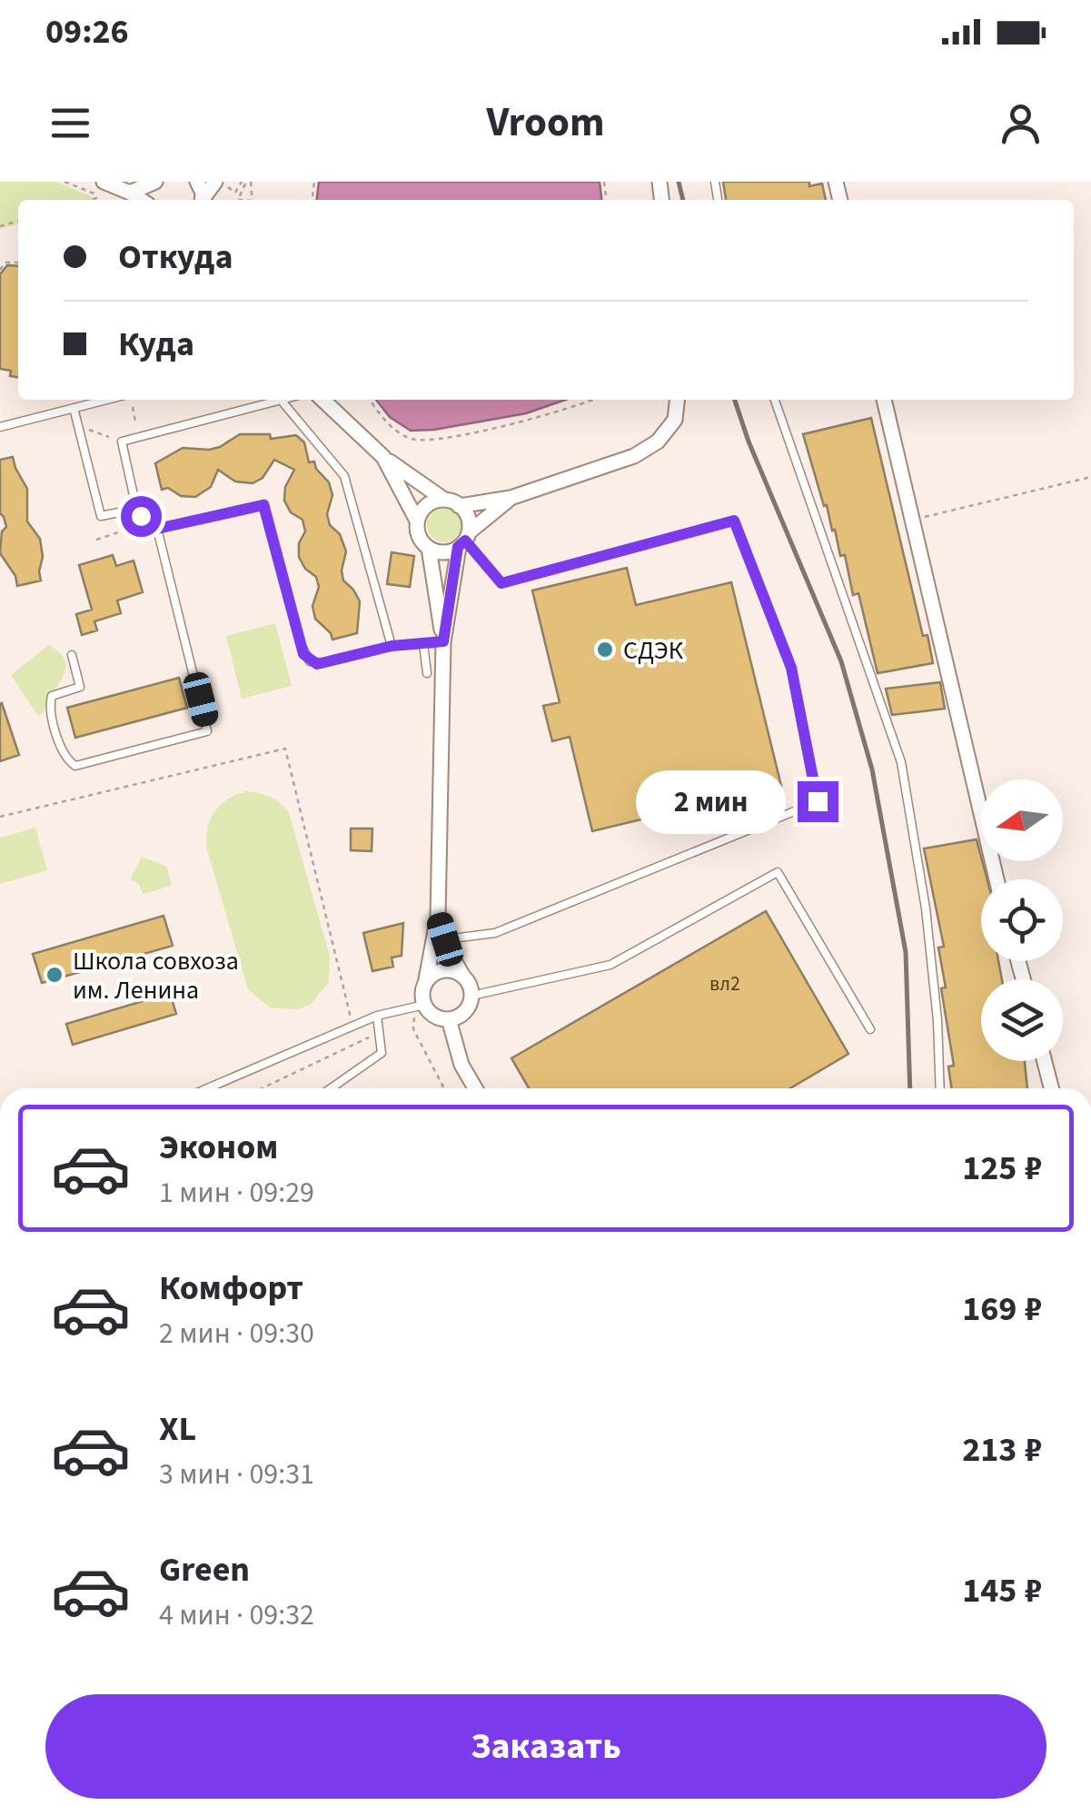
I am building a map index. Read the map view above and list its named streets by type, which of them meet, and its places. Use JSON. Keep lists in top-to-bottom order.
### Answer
{
  "places": ["СДЭК", "Школа совхоза им. Ленина"],
  "house_numbers": ["вл2"],
  "north": "left",
  "page": {
    "status": "09:26",
    "header": "Vroom",
    "banner": ["Откуда", "Куда"],
    "bubble": "2 мин",
    "list": [
      {
        "name": "Эконом",
        "note": "1 мин · 09:29",
        "value": "125 ₽"
      },
      {
        "name": "Комфорт",
        "note": "2 мин · 09:30",
        "value": "169 ₽"
      },
      {
        "name": "XL",
        "note": "3 мин · 09:31",
        "value": "213 ₽"
      },
      {
        "name": "Green",
        "note": "4 мин · 09:32",
        "value": "145 ₽"
      }
    ],
    "buttons": "Заказать"
  }
}
